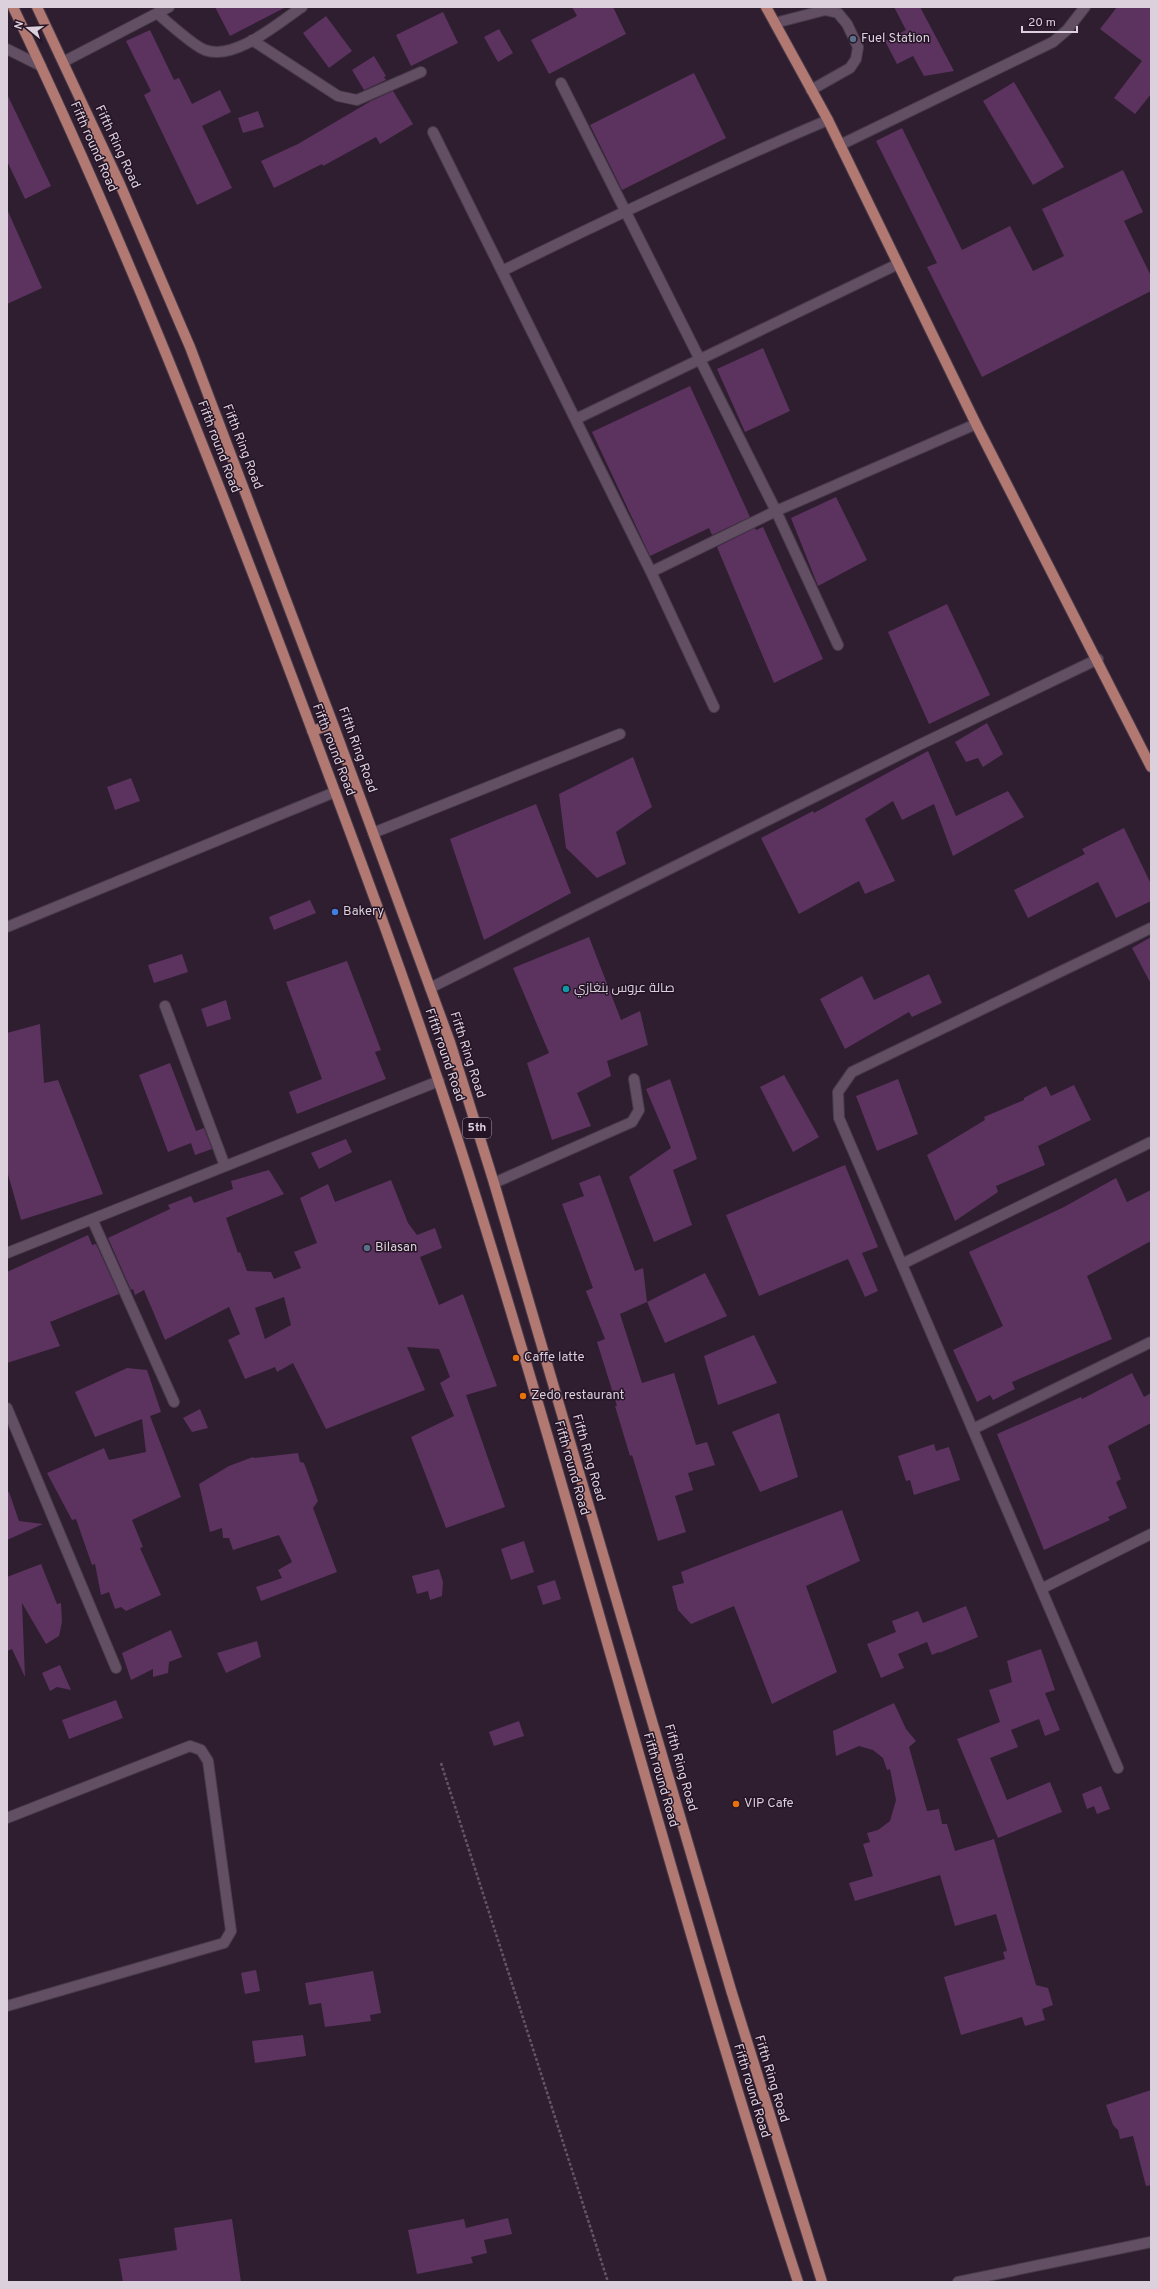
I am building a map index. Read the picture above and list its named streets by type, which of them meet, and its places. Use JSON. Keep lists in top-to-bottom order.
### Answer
{
  "streets": {
    "main road": ["Fifth round Road", "Fifth Ring Road", "5th"]
  },
  "places": [
    "Fuel Station",
    "Bakery",
    "صالة عروس بنغازي",
    "Bilasan",
    "Caffe latte",
    "Zedo restaurant",
    "VIP Cafe"
  ],
  "scale_bar": "20 m",
  "north": "left"
}
